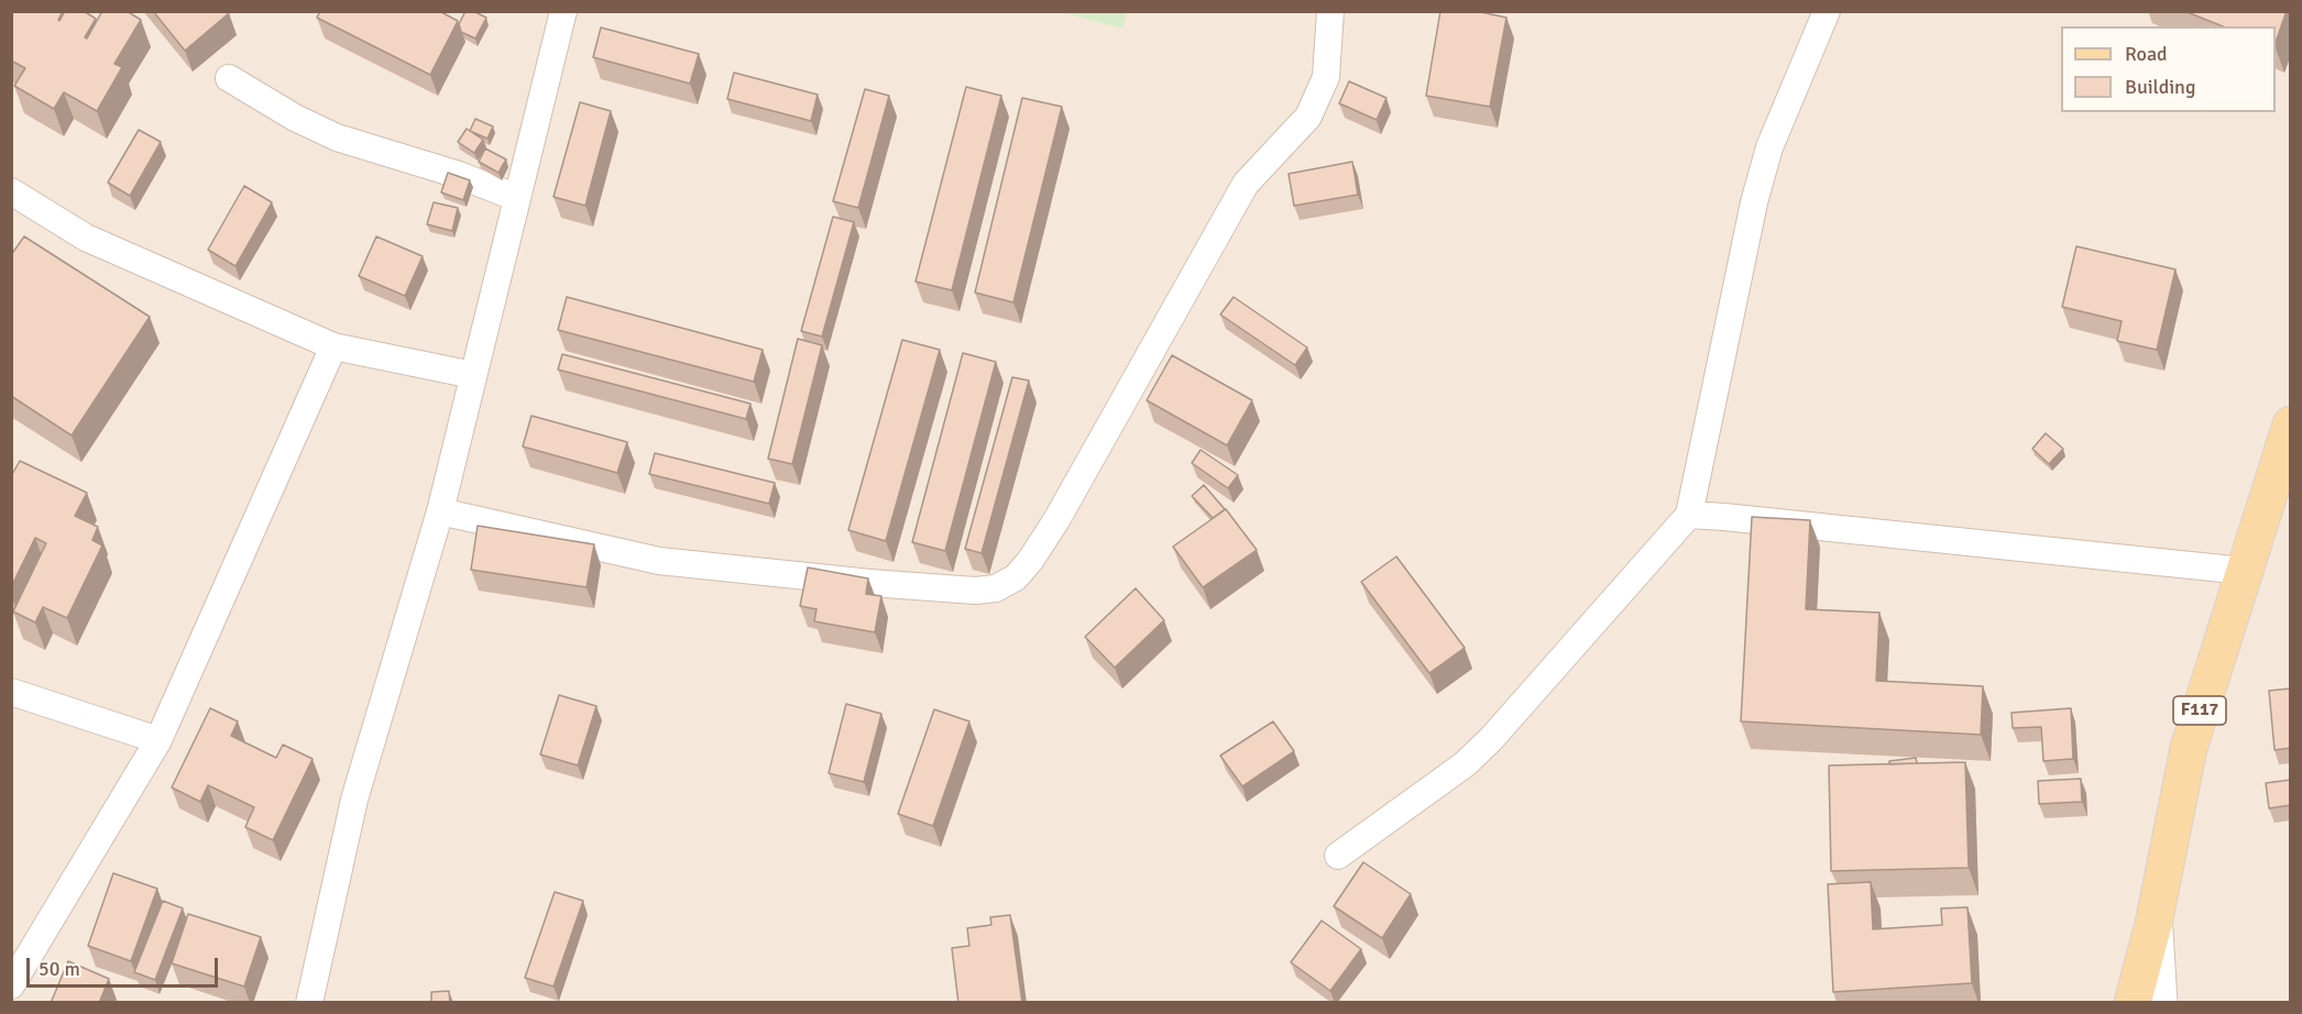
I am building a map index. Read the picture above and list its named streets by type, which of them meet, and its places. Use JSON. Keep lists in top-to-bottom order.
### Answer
{
  "streets": {
    "main road": ["F117"]
  },
  "legend": ["Road", "Building"],
  "scale_bar": "50 m"
}
